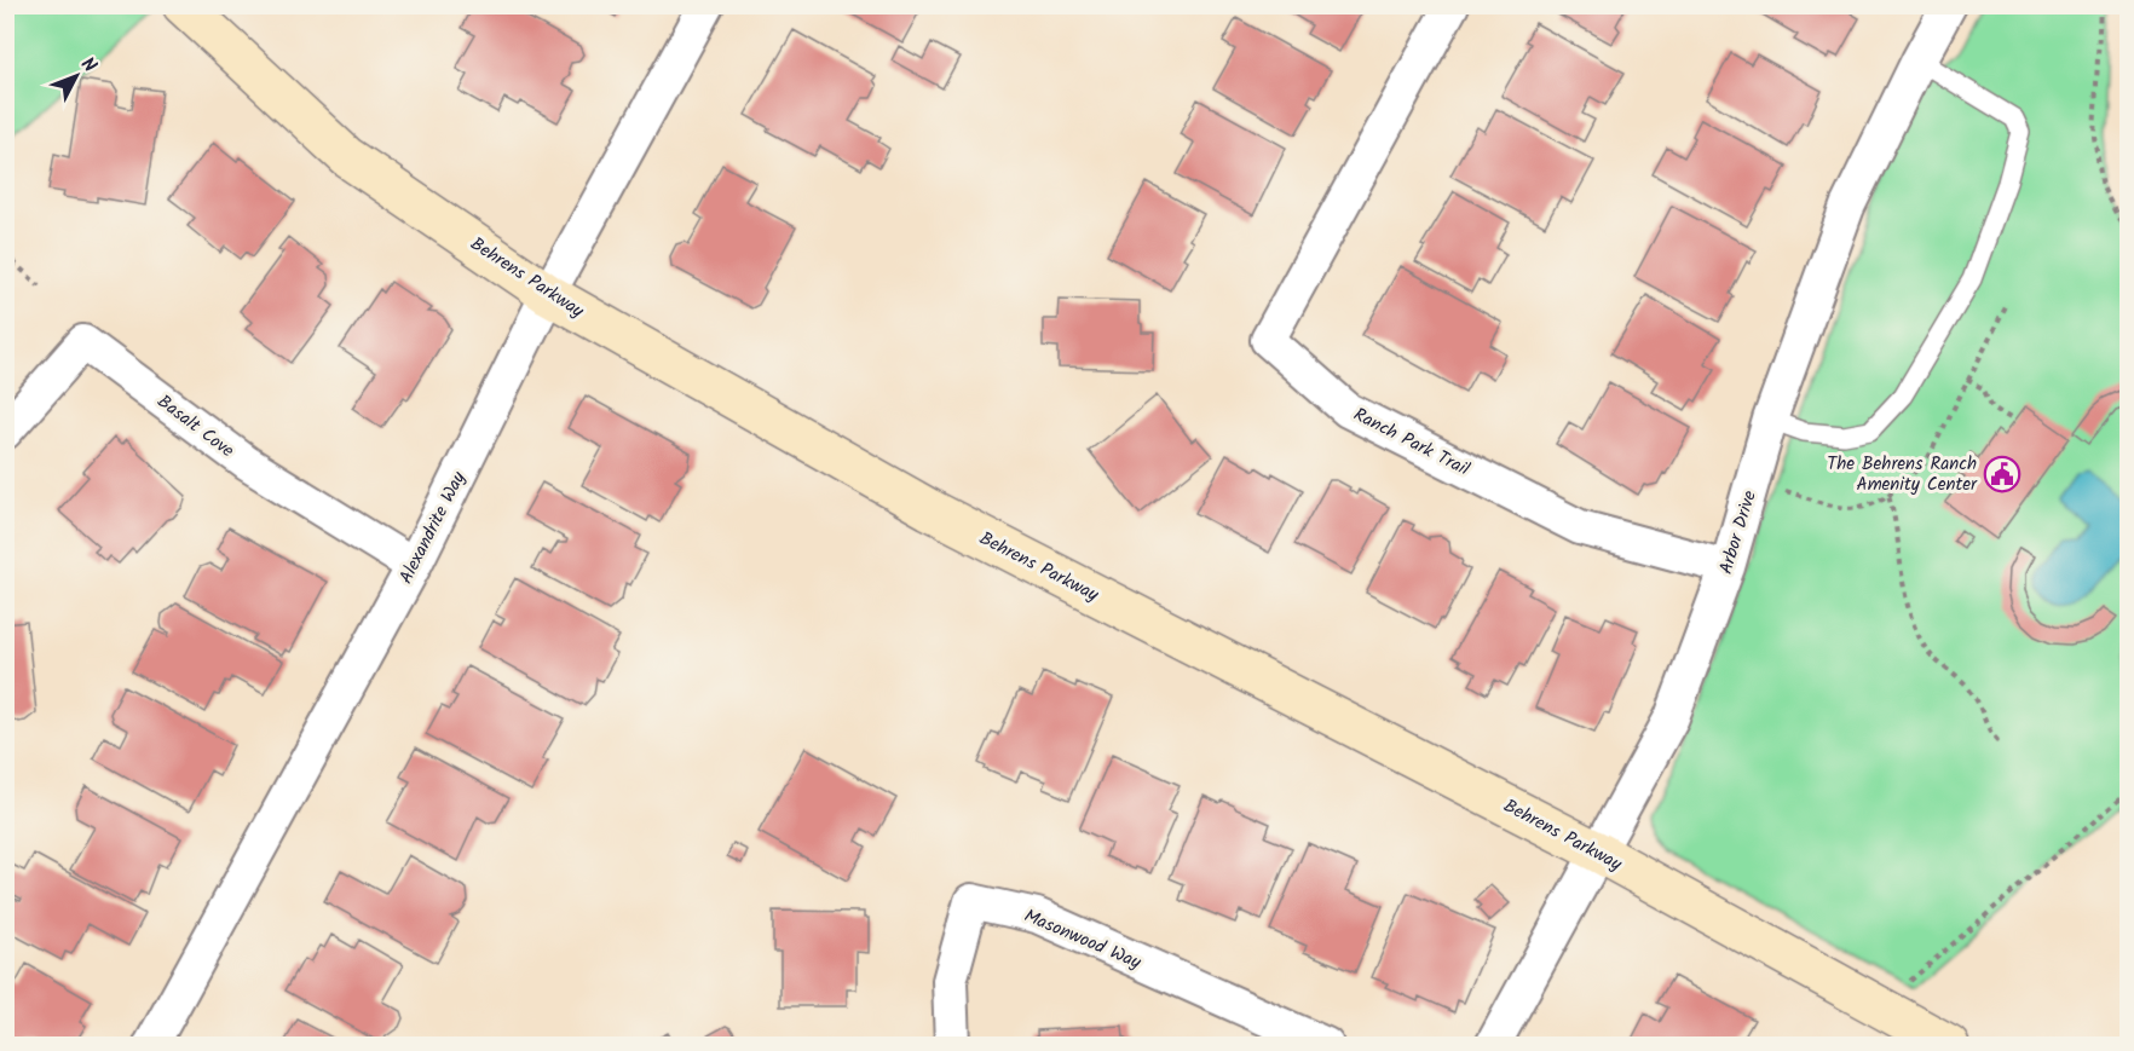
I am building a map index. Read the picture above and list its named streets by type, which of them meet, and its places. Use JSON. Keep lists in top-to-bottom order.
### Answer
{
  "streets": {
    "street": [
      "Behrens Parkway",
      "Basalt Cove",
      "Ranch Park Trail",
      "Alexandrite Way",
      "Arbor Drive",
      "Masonwood Way"
    ]
  },
  "crossings": [
    ["Behrens Parkway", "Alexandrite Way"],
    ["Behrens Parkway", "Arbor Drive"],
    ["Basalt Cove", "Alexandrite Way"],
    ["Ranch Park Trail", "Arbor Drive"]
  ],
  "places": {
    "public building": ["The Behrens Ranch Amenity Center"]
  },
  "north": "top right"
}
